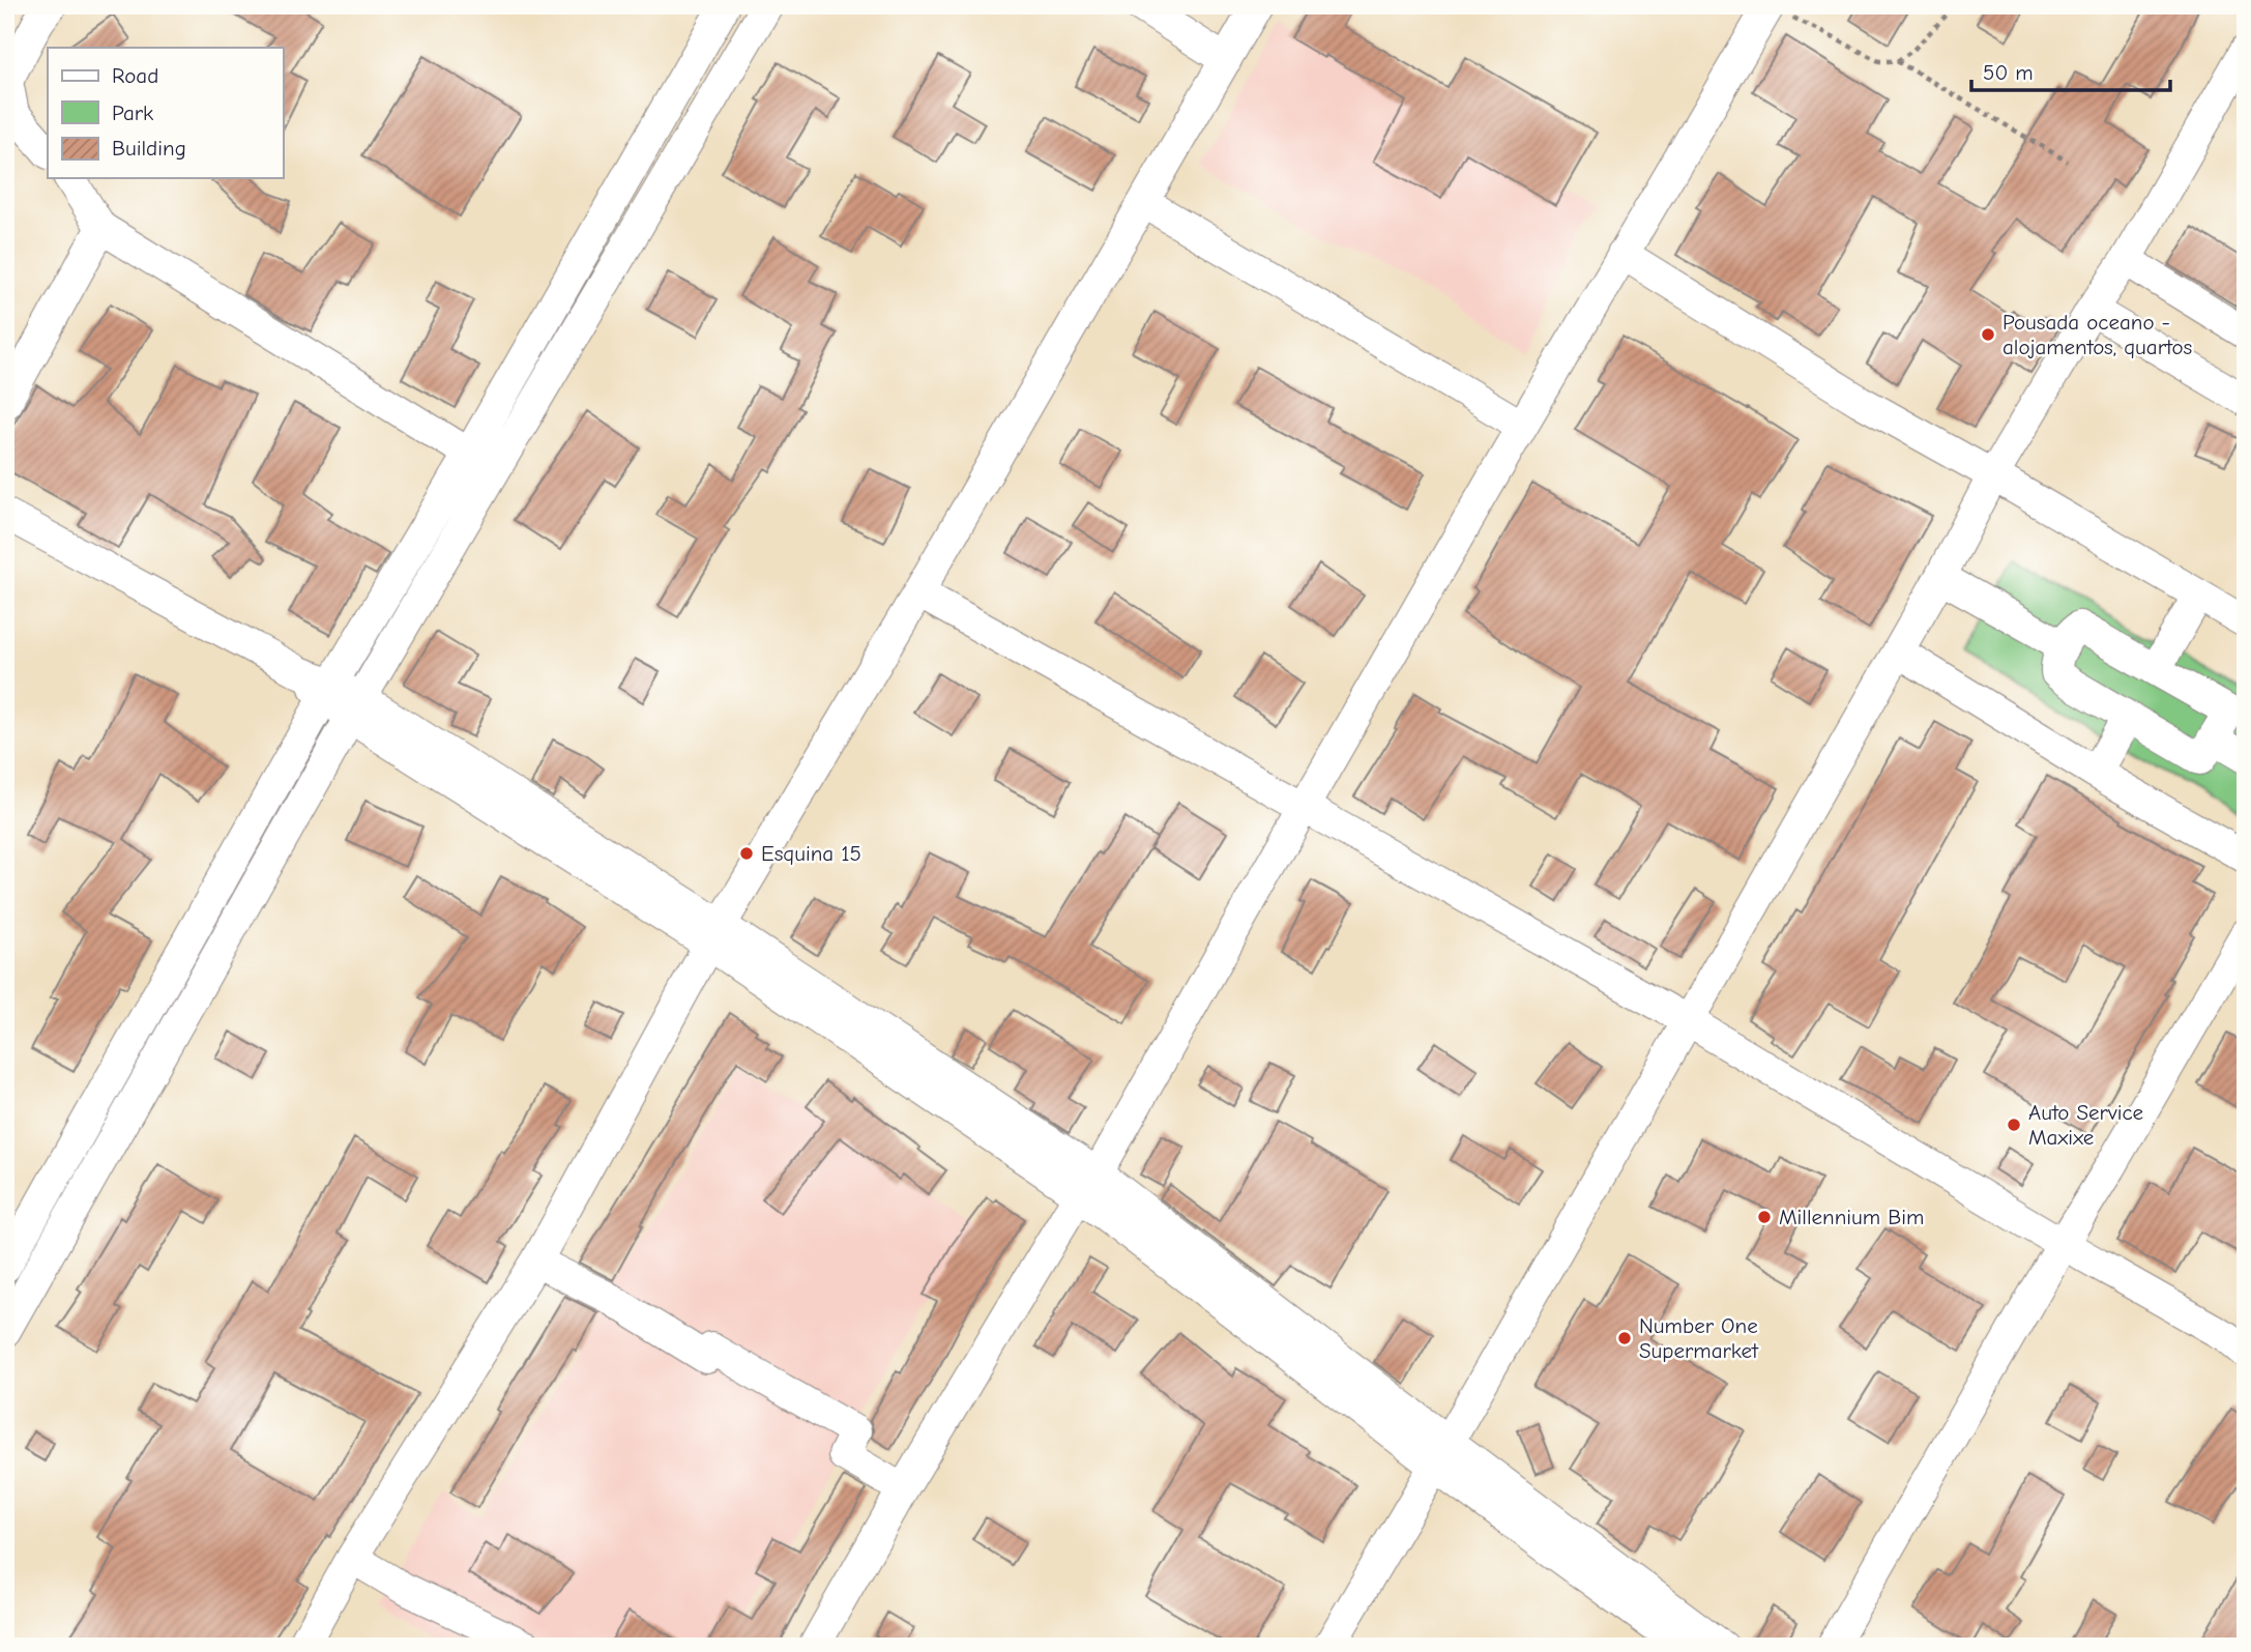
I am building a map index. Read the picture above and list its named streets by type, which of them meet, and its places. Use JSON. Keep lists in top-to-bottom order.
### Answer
{
  "places": [
    "Pousada oceano - alojamentos, quartos",
    "Esquina 15",
    "Auto Service Maxixe",
    "Millennium Bim",
    "Number One Supermarket"
  ],
  "legend": ["Road", "Park", "Building"],
  "scale_bar": "50 m"
}
